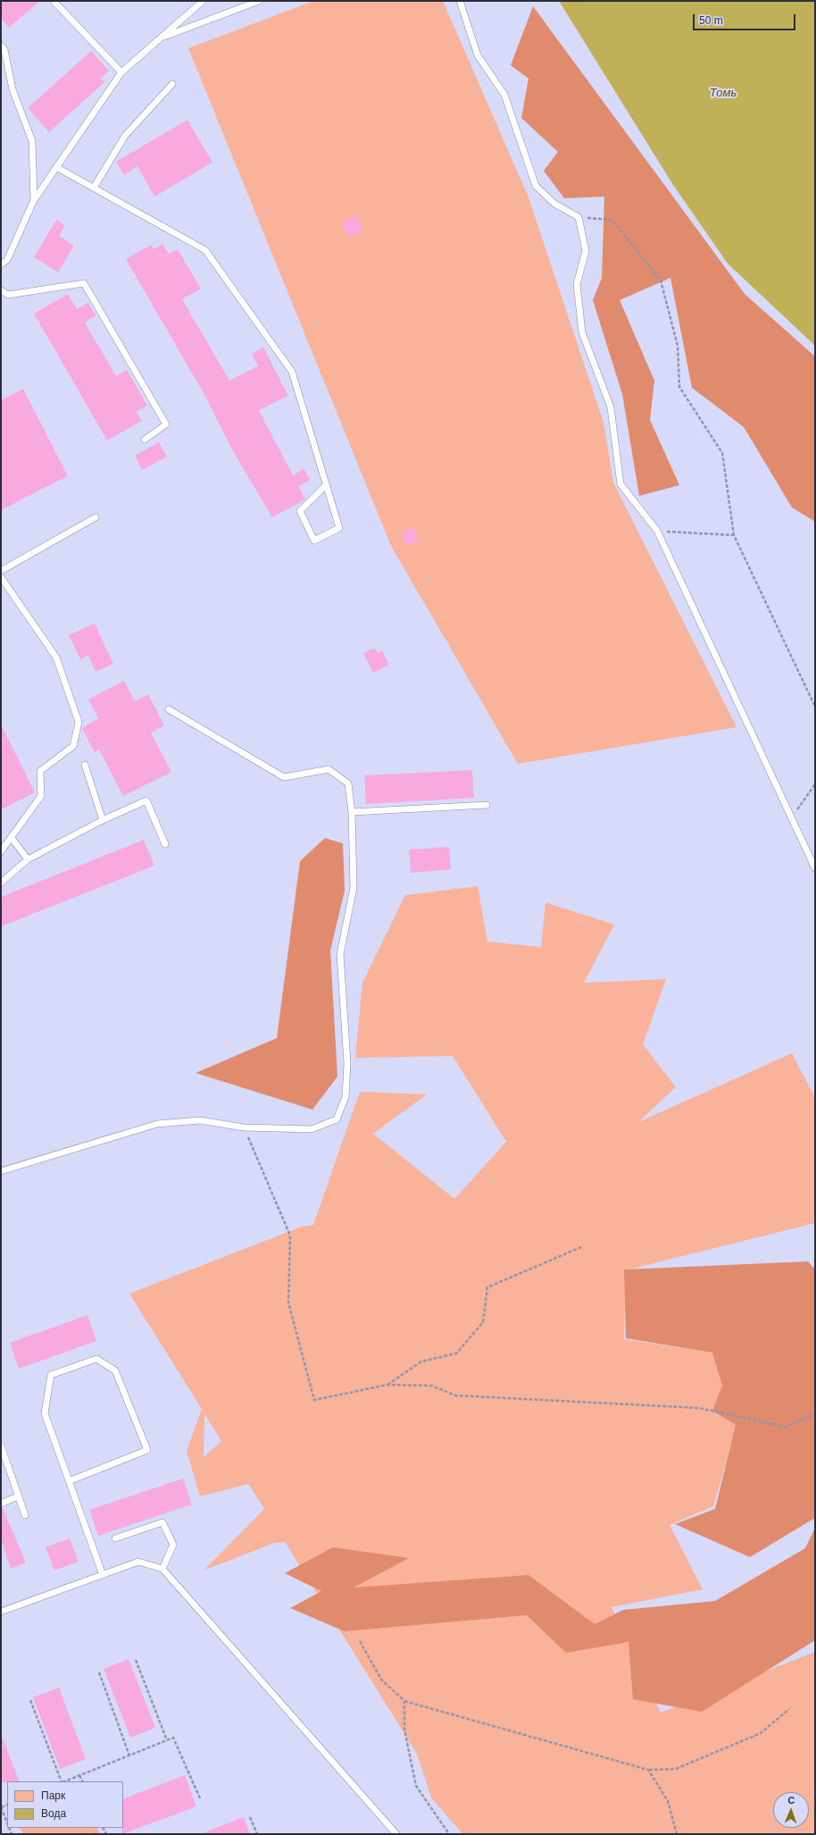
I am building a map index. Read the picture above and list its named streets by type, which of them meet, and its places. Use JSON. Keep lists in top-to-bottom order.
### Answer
{
  "water": ["Томь"],
  "legend": ["Парк", "Вода"],
  "scale_bar": "50 m",
  "north": "top"
}
